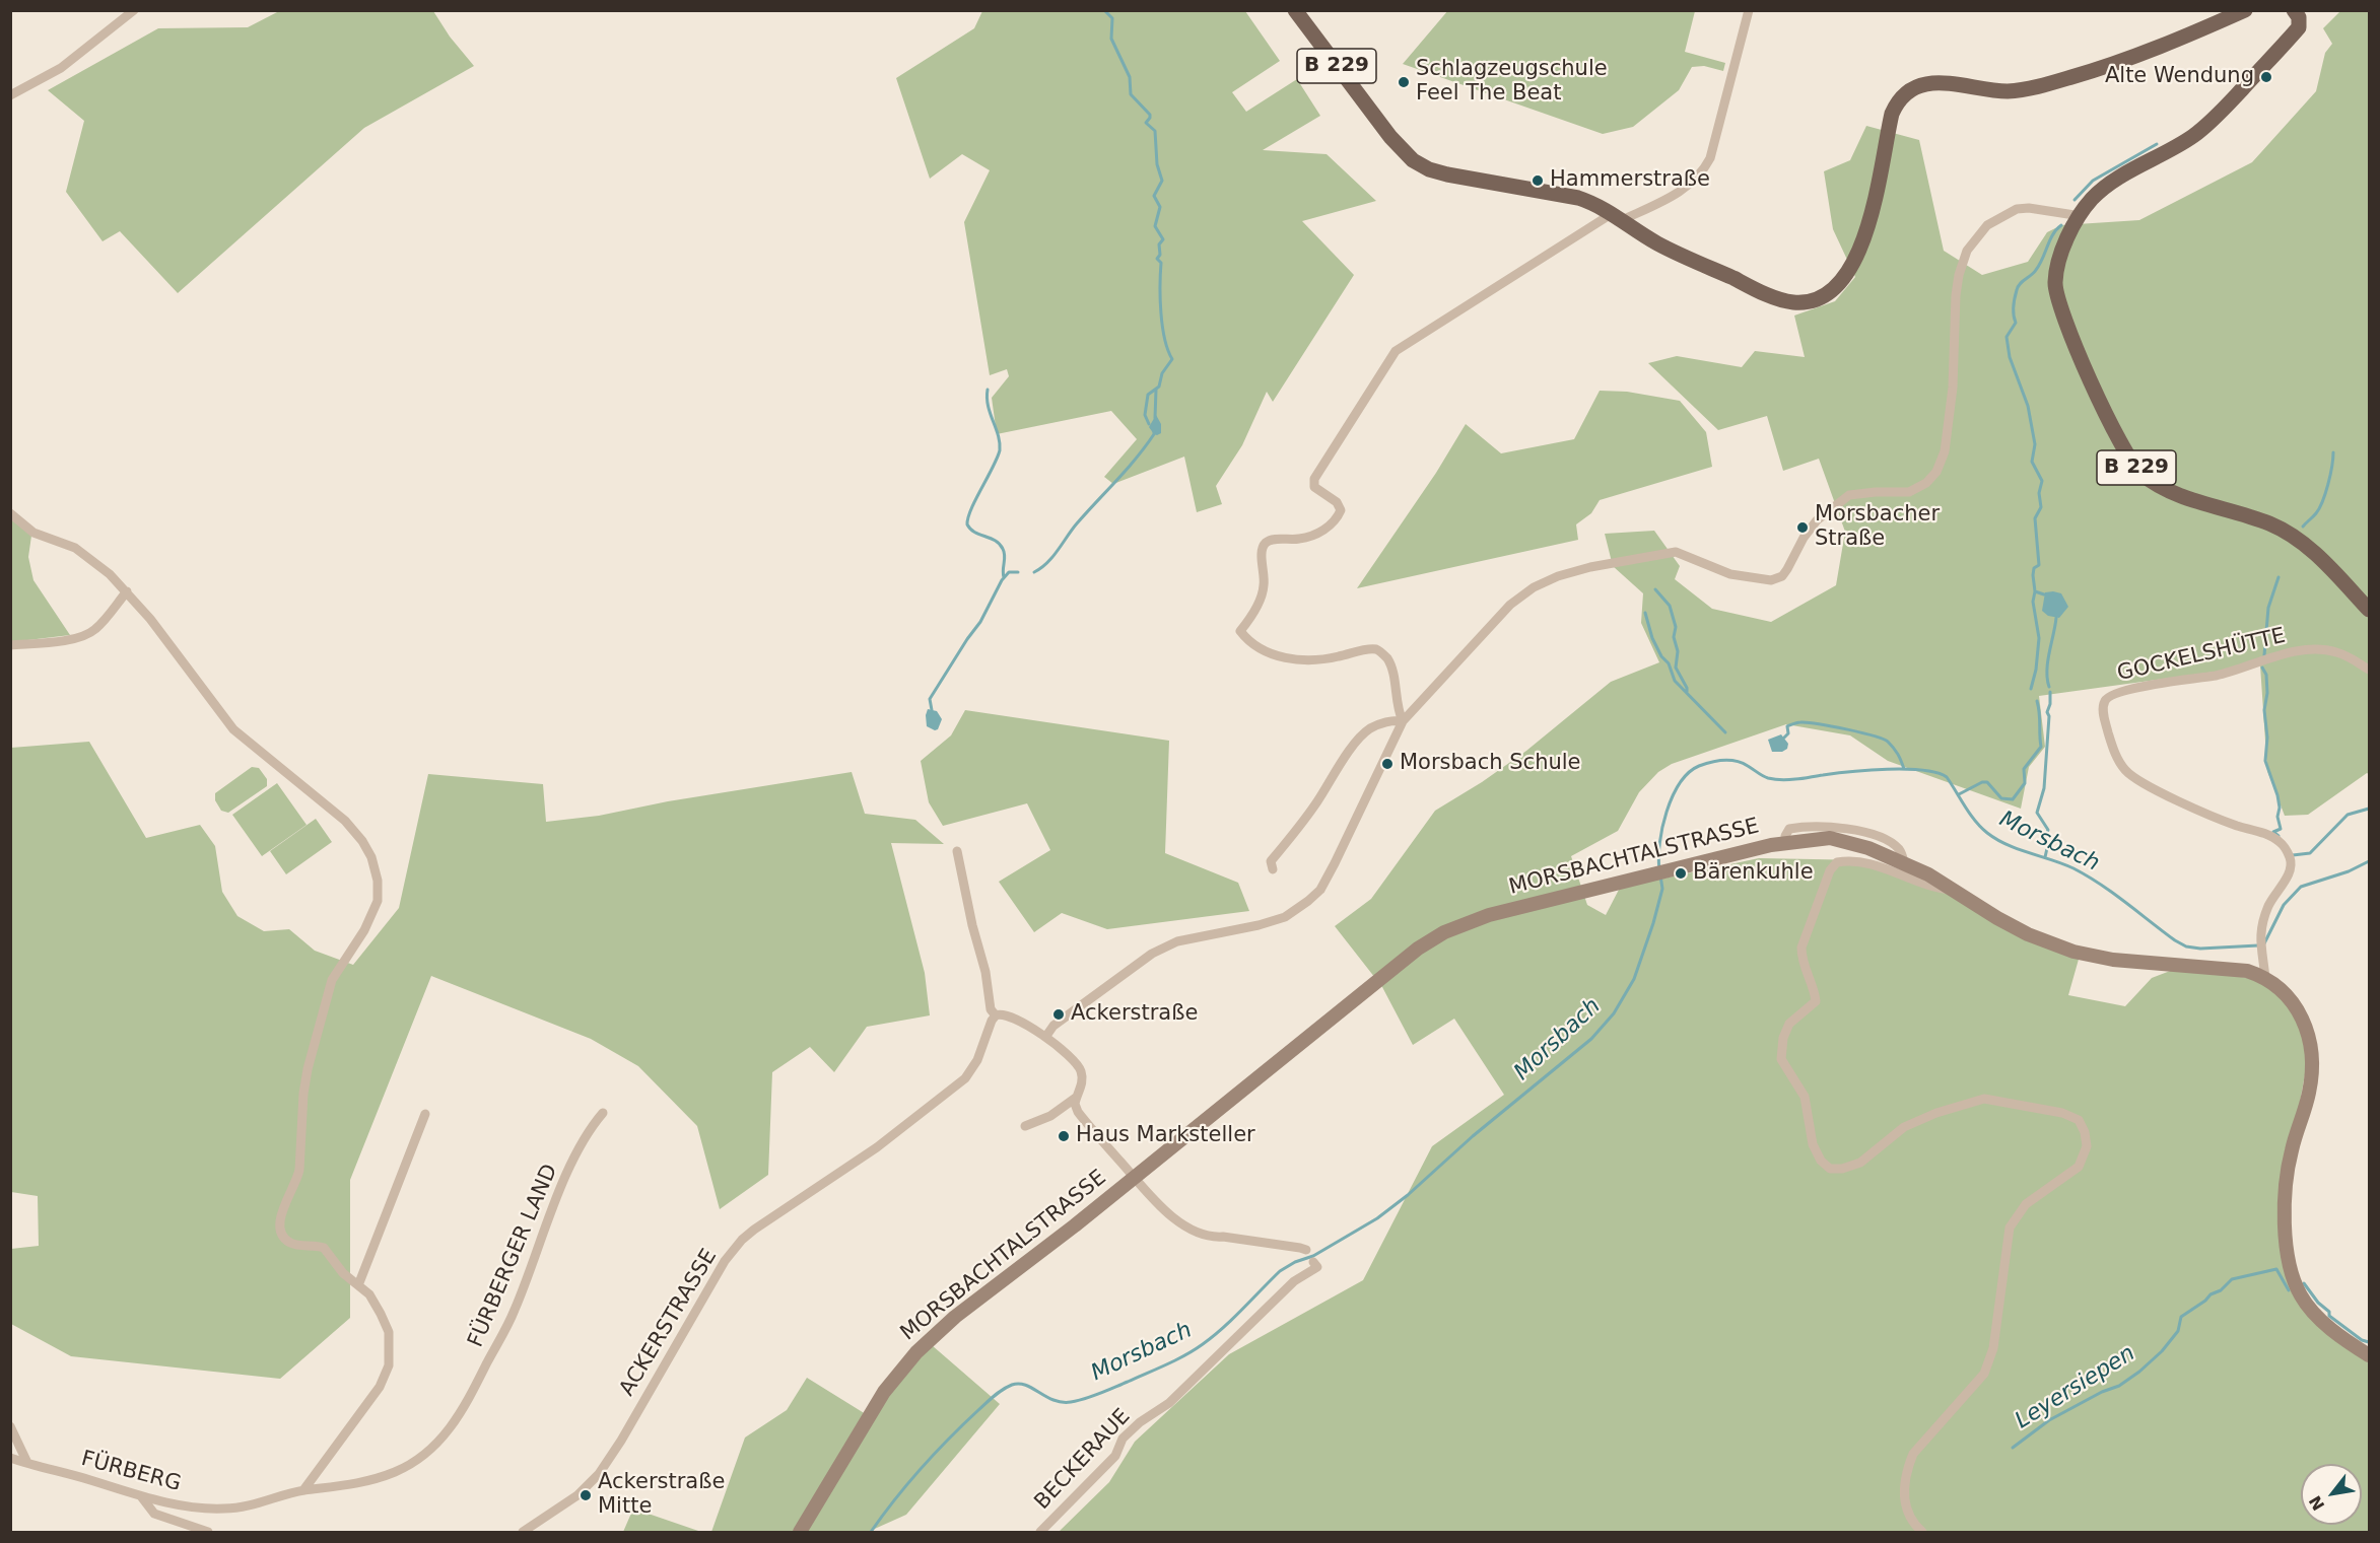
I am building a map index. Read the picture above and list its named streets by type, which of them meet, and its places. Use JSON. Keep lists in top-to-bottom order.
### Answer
{
  "streets": {
    "main road": ["B 229", "MORSBACHTALSTRASSE"],
    "street": [
      "GOCKELSHÜTTE",
      "FÜRBERGER LAND",
      "ACKERSTRASSE",
      "BECKERAUE",
      "FÜRBERG"
    ]
  },
  "crossings": [
    ["GOCKELSHÜTTE", "MORSBACHTALSTRASSE"],
    ["FÜRBERGER LAND", "FÜRBERG"]
  ],
  "water": ["Morsbach", "Leyersiepen"],
  "places": [
    "Alte Wendung",
    "Schlagzeugschule Feel The Beat",
    "Hammerstraße",
    "Morsbacher Straße",
    "Morsbach Schule",
    "Bärenkuhle",
    "Ackerstraße",
    "Haus Marksteller",
    "Ackerstraße Mitte"
  ],
  "north": "bottom left"
}
